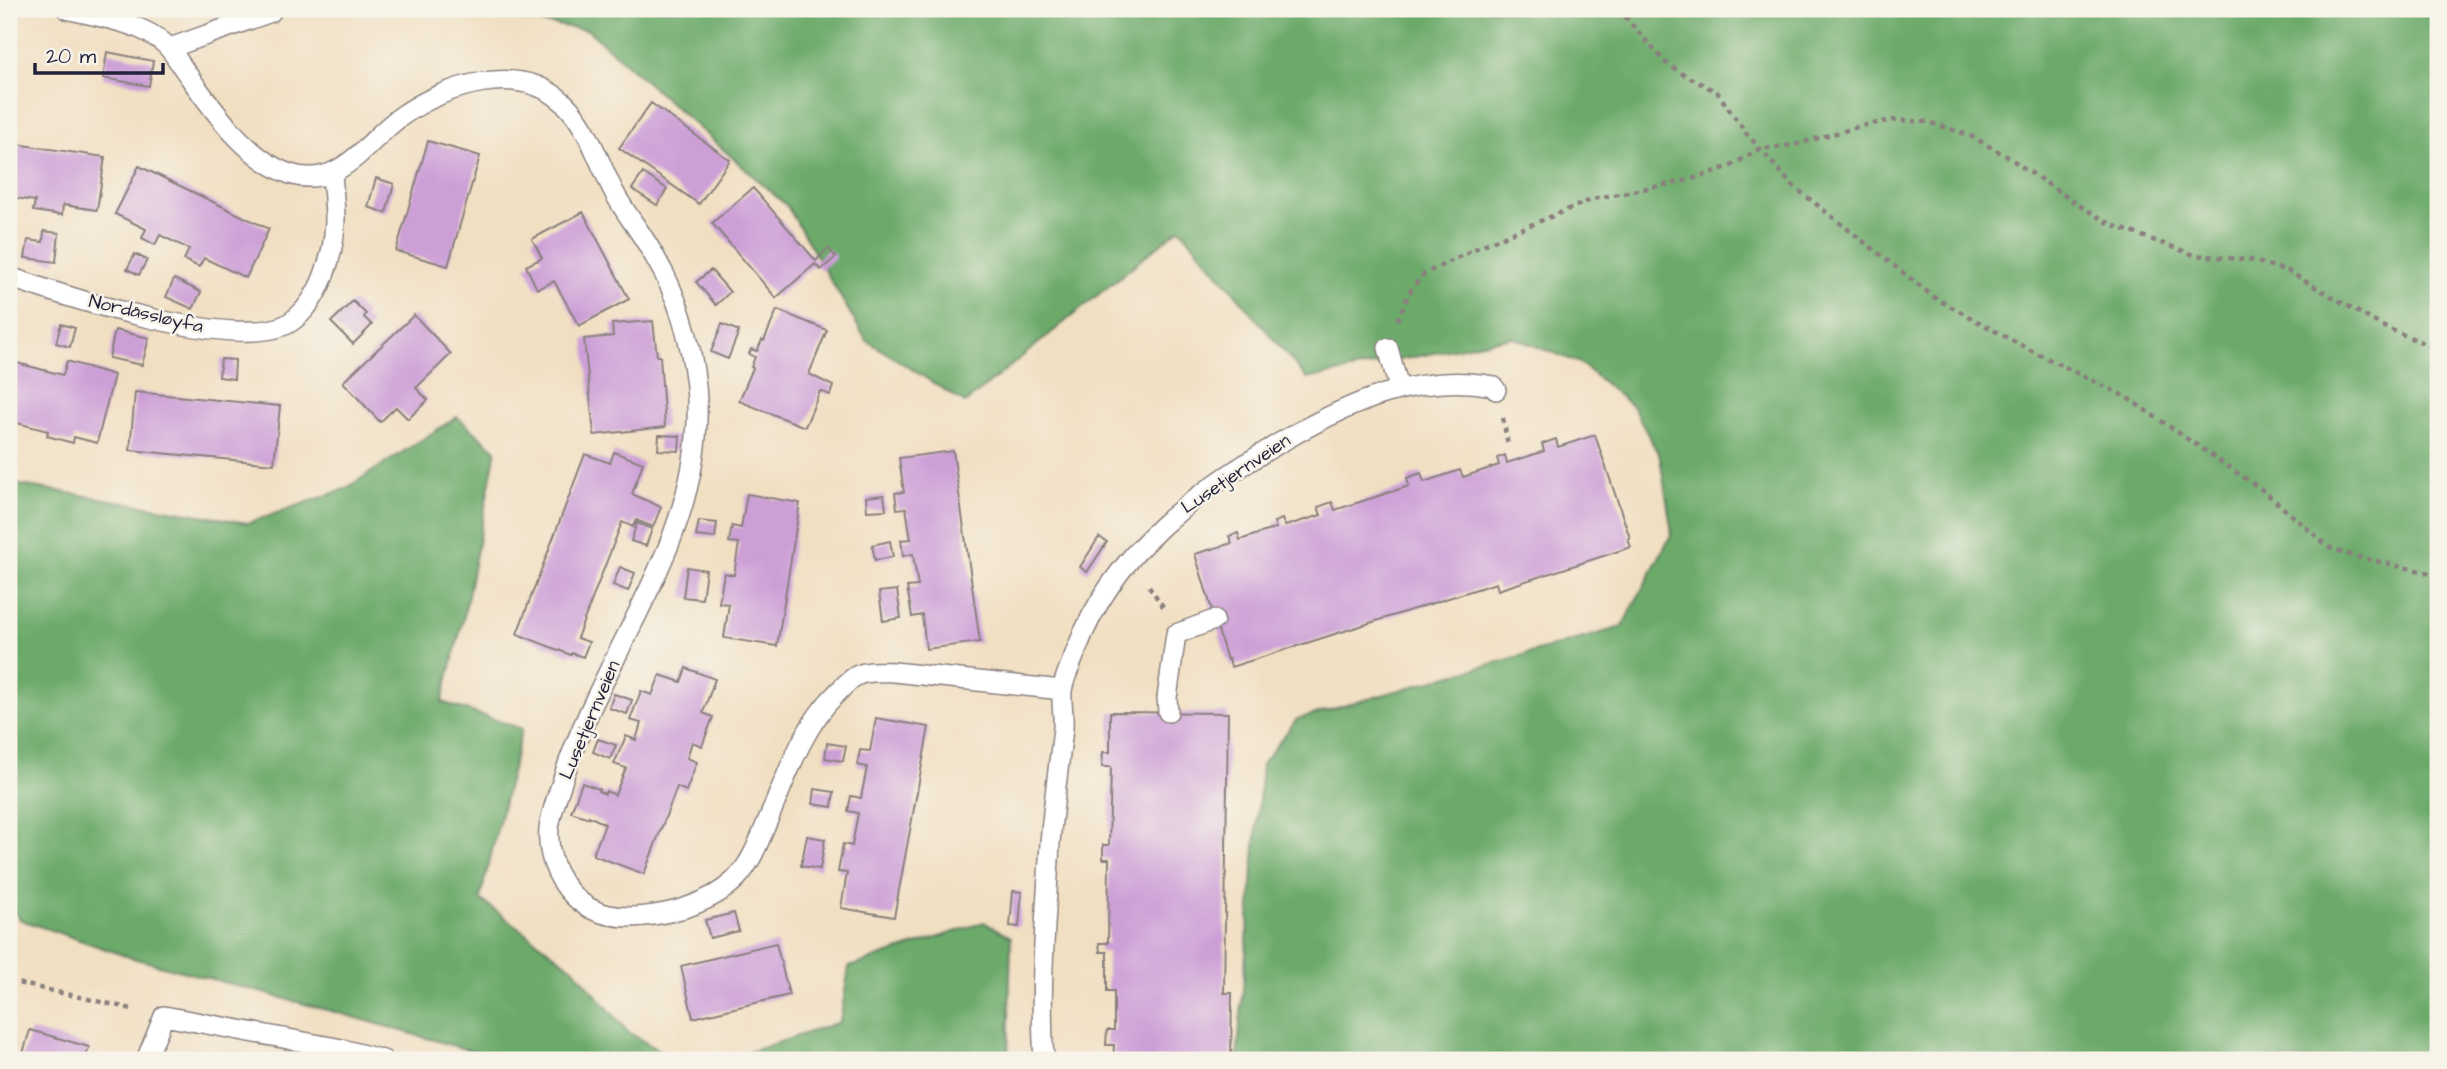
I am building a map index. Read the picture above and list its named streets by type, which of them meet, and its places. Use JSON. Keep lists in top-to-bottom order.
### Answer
{
  "streets": {
    "lane": ["Nordåssløyfa", "Lusetjernveien"]
  },
  "crossings": [
    ["Nordåssløyfa", "Lusetjernveien"]
  ],
  "scale_bar": "20 m"
}
